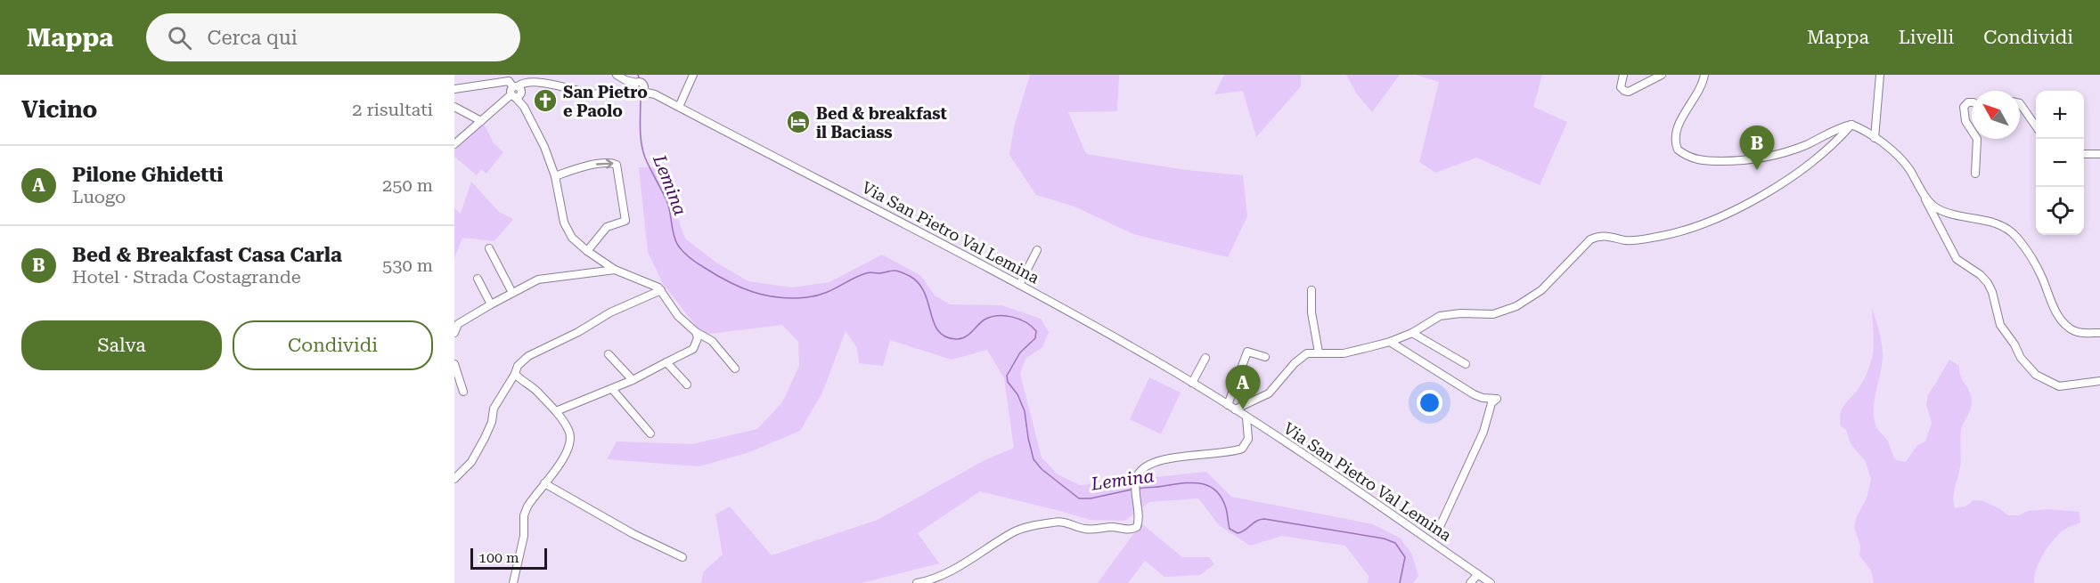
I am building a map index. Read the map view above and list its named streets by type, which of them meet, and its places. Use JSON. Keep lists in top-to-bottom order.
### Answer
{
  "streets": {
    "street": ["Via San Pietro Val Lemina"]
  },
  "water": ["Lemina"],
  "places": {
    "church": ["San Pietro e Paolo"],
    "hotel": ["Bed & breakfast il Baciass"]
  },
  "scale_bar": "100 m",
  "north": "top left",
  "page": {
    "header": "Mappa",
    "search": "Cerca qui",
    "nav": ["Mappa", "Livelli", "Condividi"],
    "heading": ["Vicino", "2 risultati"],
    "map_buttons": ["+", "−"],
    "pins": ["B", "A"],
    "list": [
      {
        "mark": "A",
        "name": "Pilone Ghidetti",
        "note": "Luogo",
        "value": "250 m"
      },
      {
        "mark": "B",
        "name": "Bed & Breakfast Casa Carla",
        "note": "Hotel · Strada Costagrande",
        "value": "530 m"
      }
    ],
    "buttons": ["Salva", "Condividi"],
    "scale": "100 m"
  }
}
